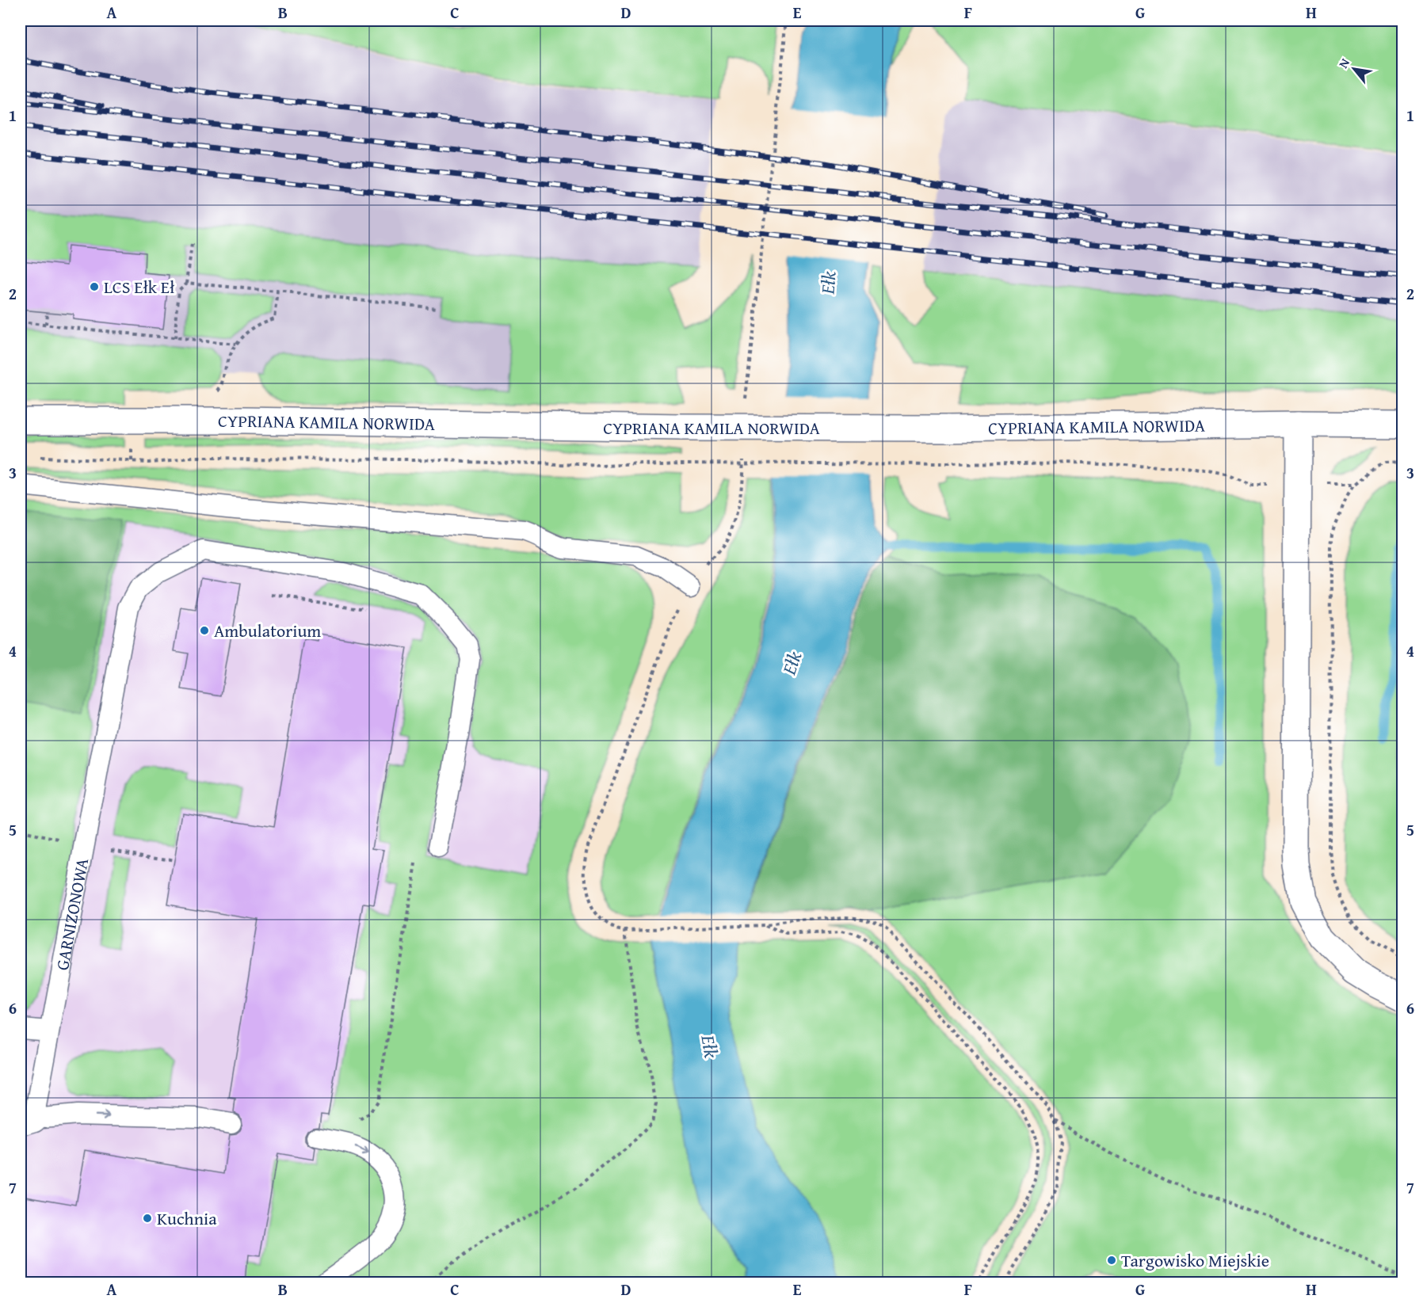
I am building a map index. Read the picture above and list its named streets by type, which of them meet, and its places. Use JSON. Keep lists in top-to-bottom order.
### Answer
{
  "streets": {
    "street": ["CYPRIANA KAMILA NORWIDA"],
    "lane": ["GARNIZONOWA"]
  },
  "water": ["Ełk"],
  "places": [
    "LCS Ełk Eł",
    "Ambulatorium",
    "Kuchnia",
    "Targowisko Miejskie"
  ],
  "north": "top left",
  "grid": {
    "columns": [
      "A",
      "B",
      "C",
      "D",
      "E",
      "F",
      "G",
      "H"
    ],
    "rows": [
      "1",
      "2",
      "3",
      "4",
      "5",
      "6",
      "7"
    ]
  }
}
